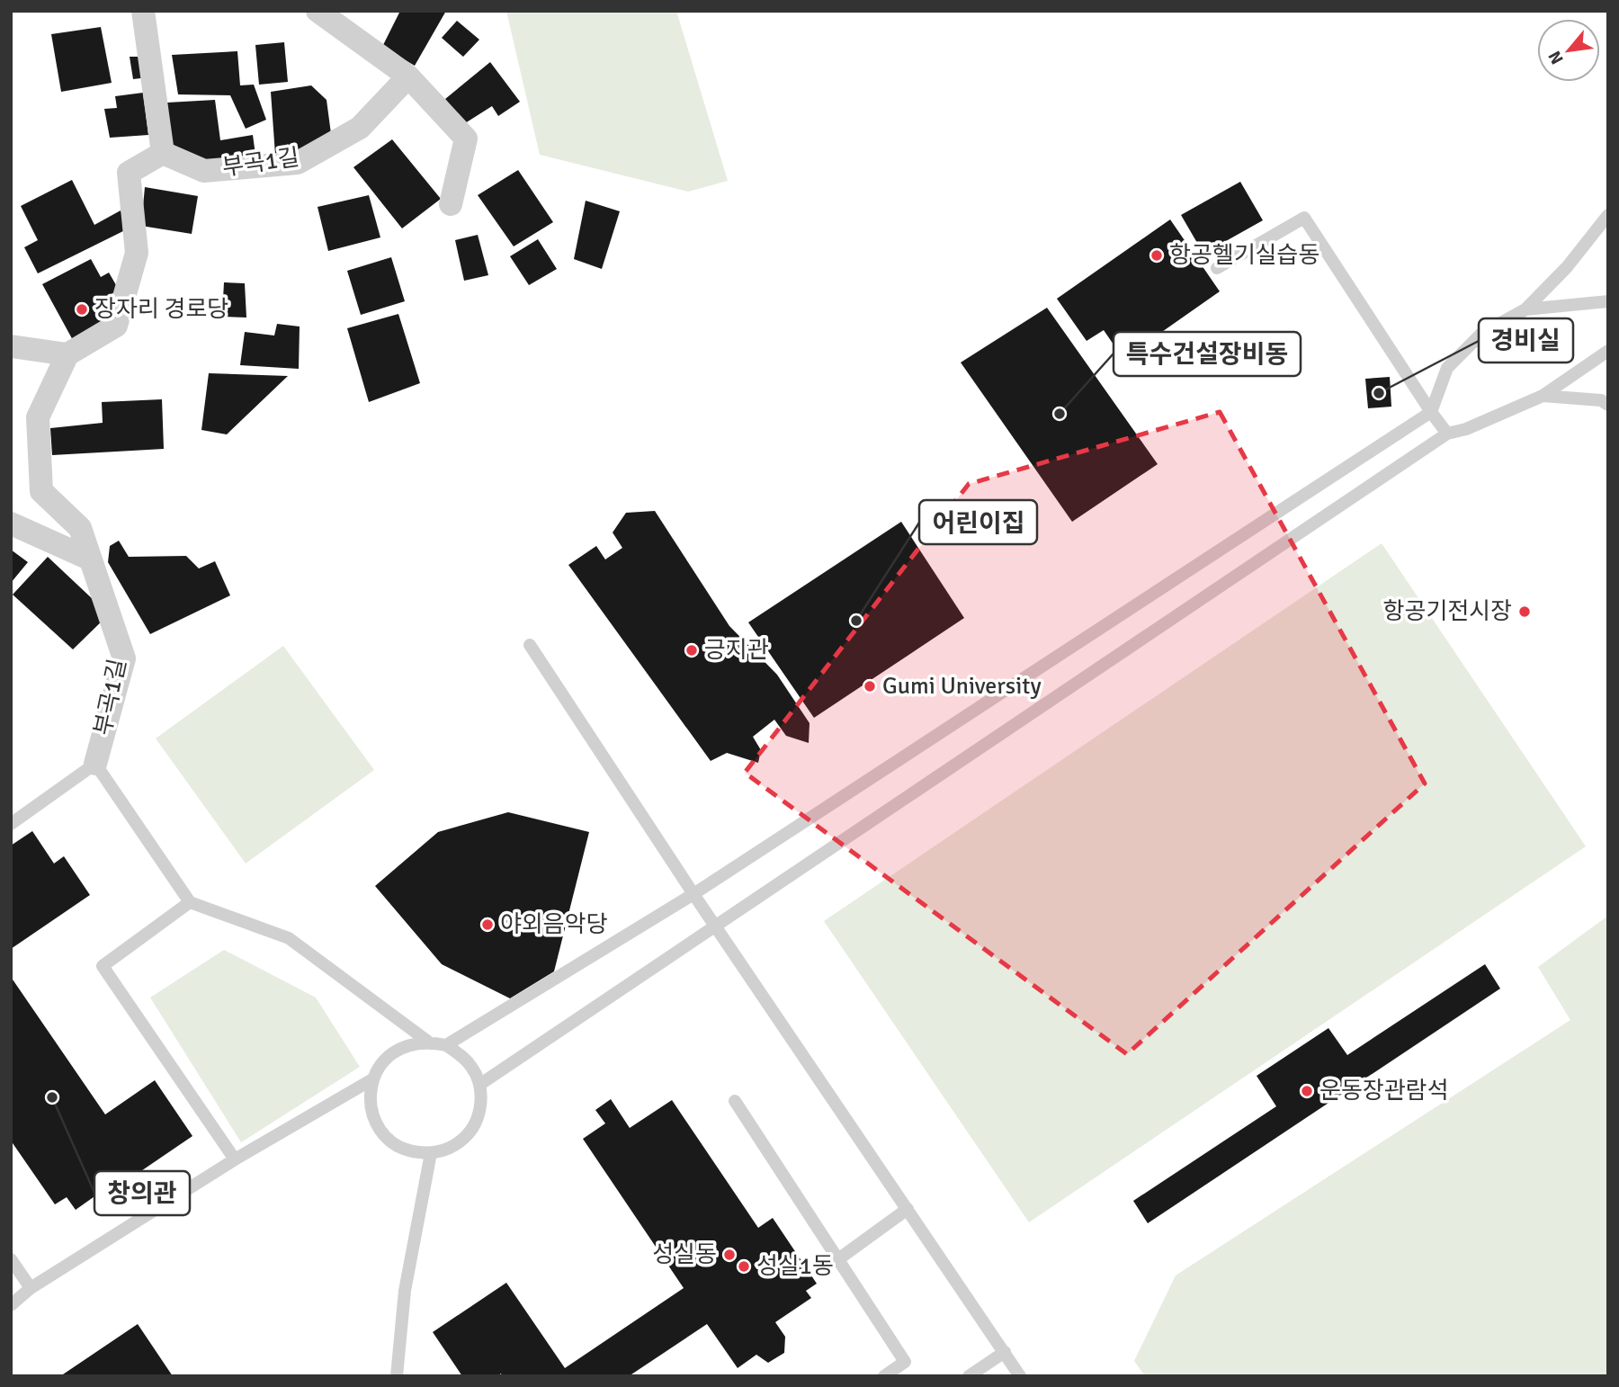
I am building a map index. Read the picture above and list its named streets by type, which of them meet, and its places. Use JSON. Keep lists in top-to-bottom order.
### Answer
{
  "streets": {
    "street": ["부곡1길"]
  },
  "places": [
    "항공헬기실습동",
    "장자리 경로당",
    "경비실",
    "특수건설장비동",
    "항공기전시장",
    "어린이집",
    "긍지관",
    "Gumi University",
    "야외음악당",
    "운동장관람석",
    "창의관",
    "성실동",
    "성실1동"
  ],
  "north": "bottom left"
}
